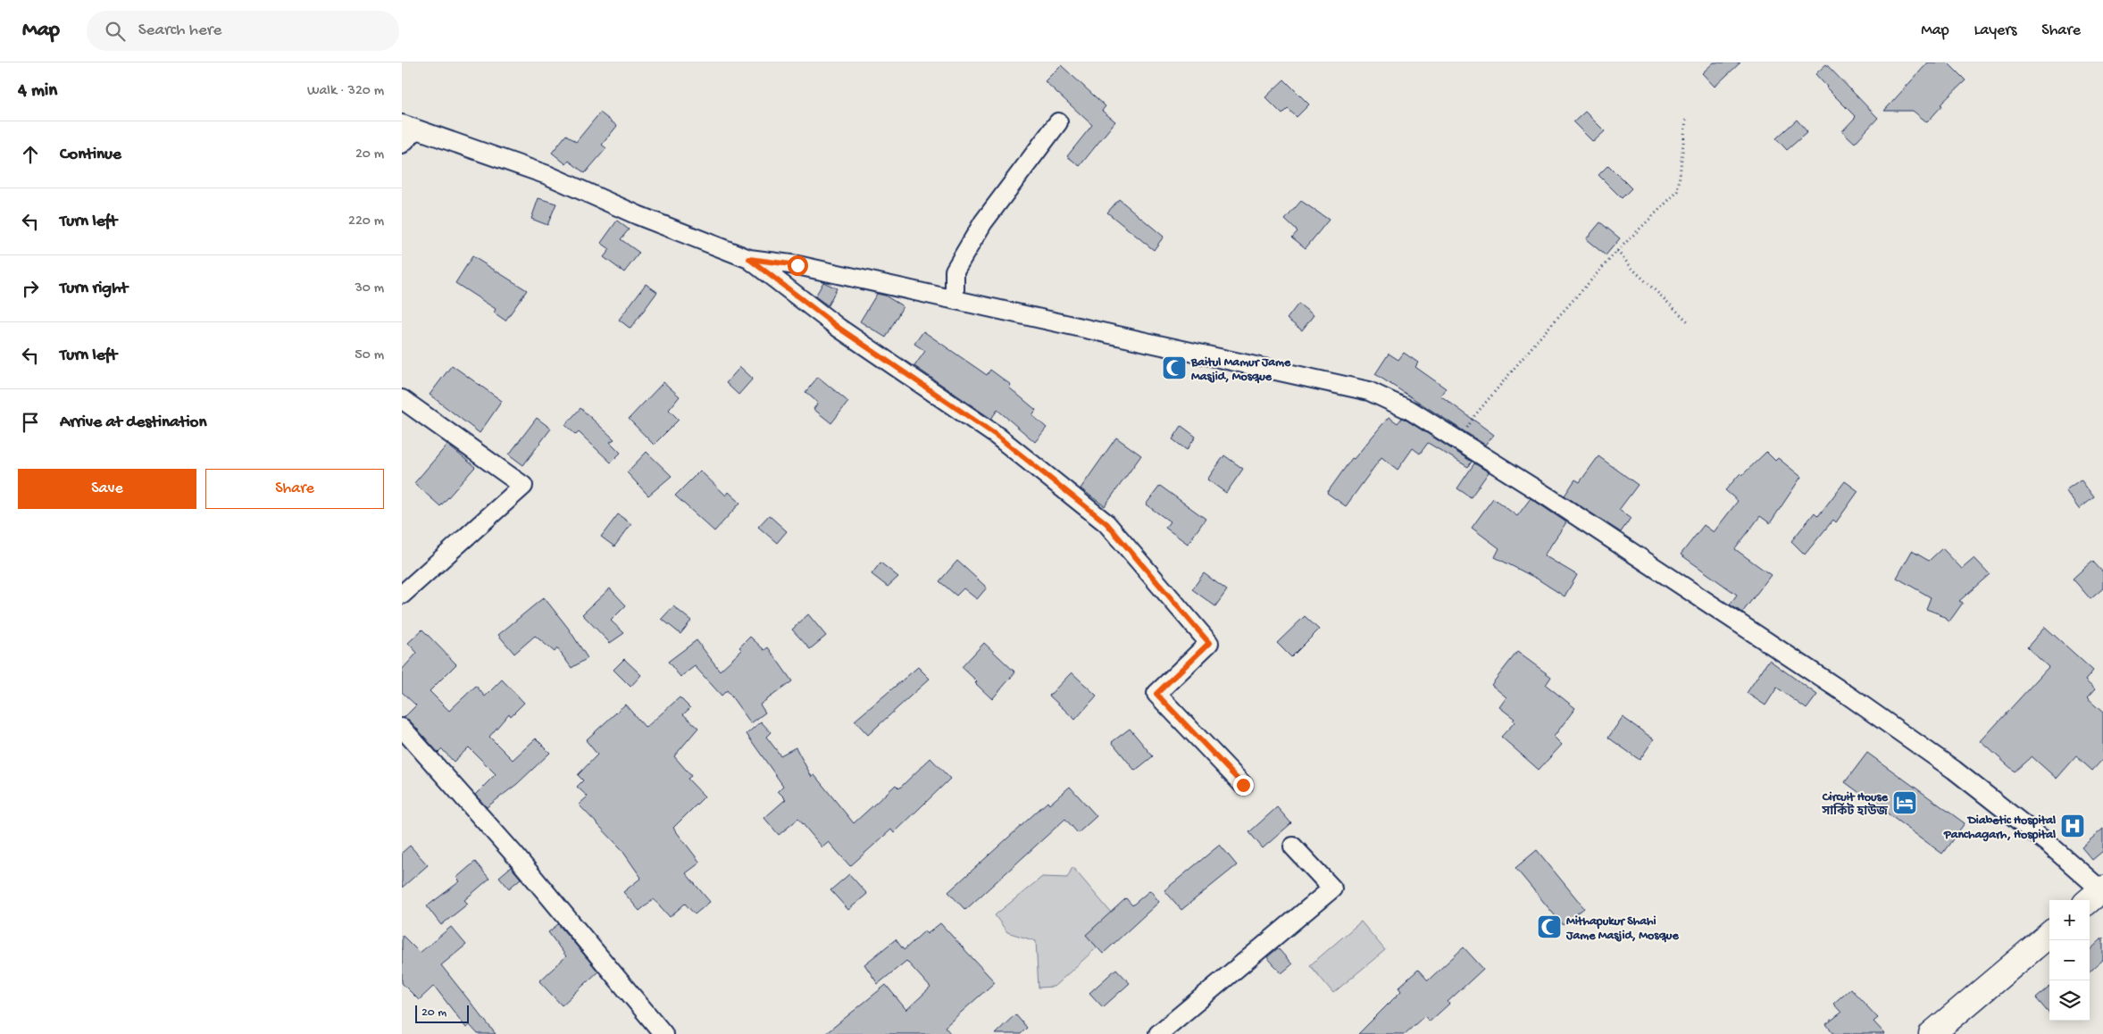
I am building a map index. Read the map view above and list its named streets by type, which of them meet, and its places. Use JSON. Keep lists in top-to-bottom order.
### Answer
{
  "places": {
    "mosque": ["Baitul Mamur Jame Masjid, Mosque", "Mithapukur Shahi Jame Masjid, Mosque"],
    "hotel": ["Circuit House সার্কিট হাউজ"],
    "hospital": ["Diabetic Hospital Panchagarh, Hospital"]
  },
  "scale_bar": "20 m",
  "page": {
    "header": "Map",
    "search": "Search here",
    "nav": ["Map", "Layers", "Share"],
    "heading": ["4 min", "Walk · 320 m"],
    "list": [
      ["Continue", "20 m"],
      ["Turn left", "220 m"],
      ["Turn right", "30 m"],
      ["Turn left", "50 m"],
      "Arrive at destination"
    ],
    "buttons": ["Save", "Share"],
    "map_buttons": ["+", "−"],
    "scale": "20 m"
  }
}
